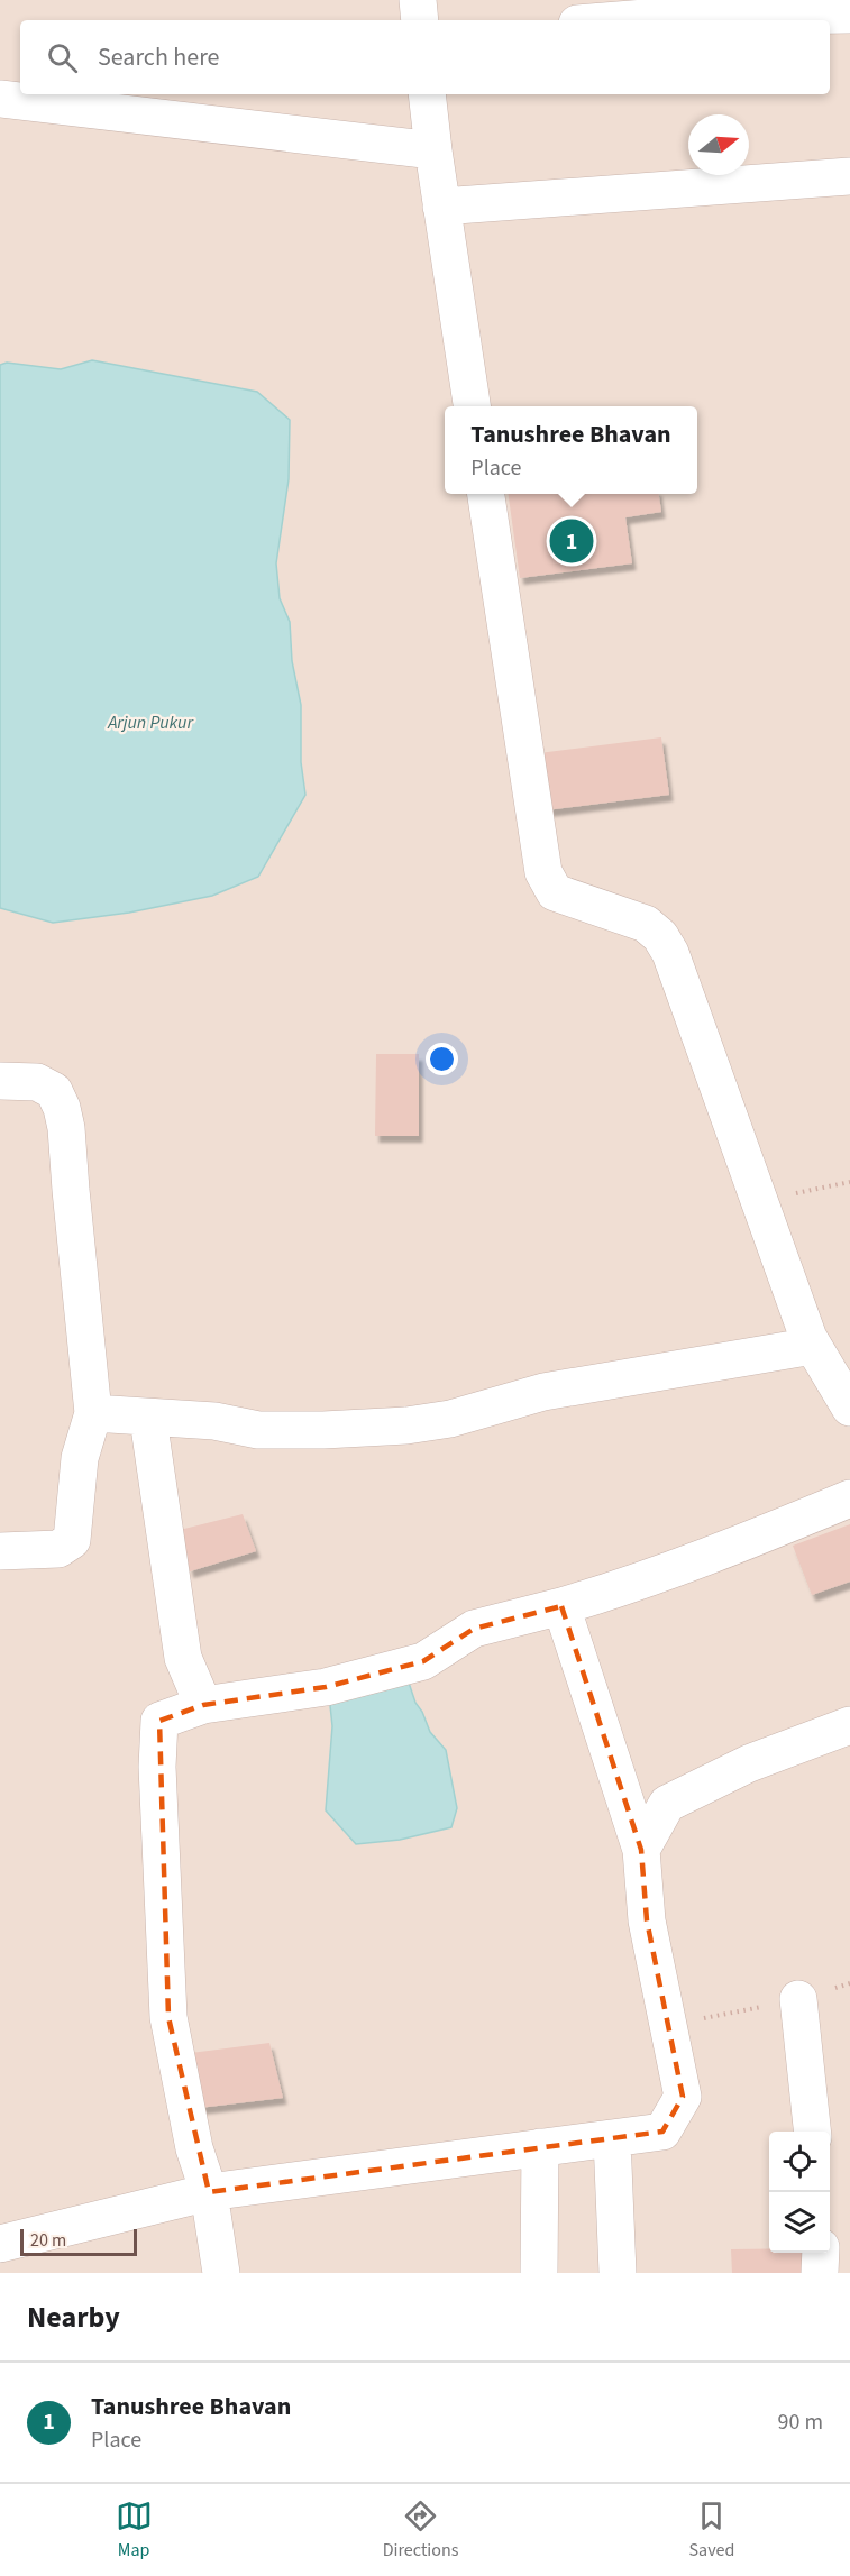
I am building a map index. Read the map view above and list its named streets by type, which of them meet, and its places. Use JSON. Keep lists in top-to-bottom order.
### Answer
{
  "water": ["Arjun Pukur"],
  "scale_bar": "20 m",
  "north": "right",
  "page": {
    "search": "Search here",
    "popup": ["Tanushree Bhavan", "Place"],
    "pins": "1",
    "scale": "20 m",
    "heading": "Nearby",
    "list": [
      {
        "mark": "1",
        "name": "Tanushree Bhavan",
        "note": "Place",
        "value": "90 m"
      }
    ],
    "nav": ["Map", "Directions", "Saved"]
  }
}
